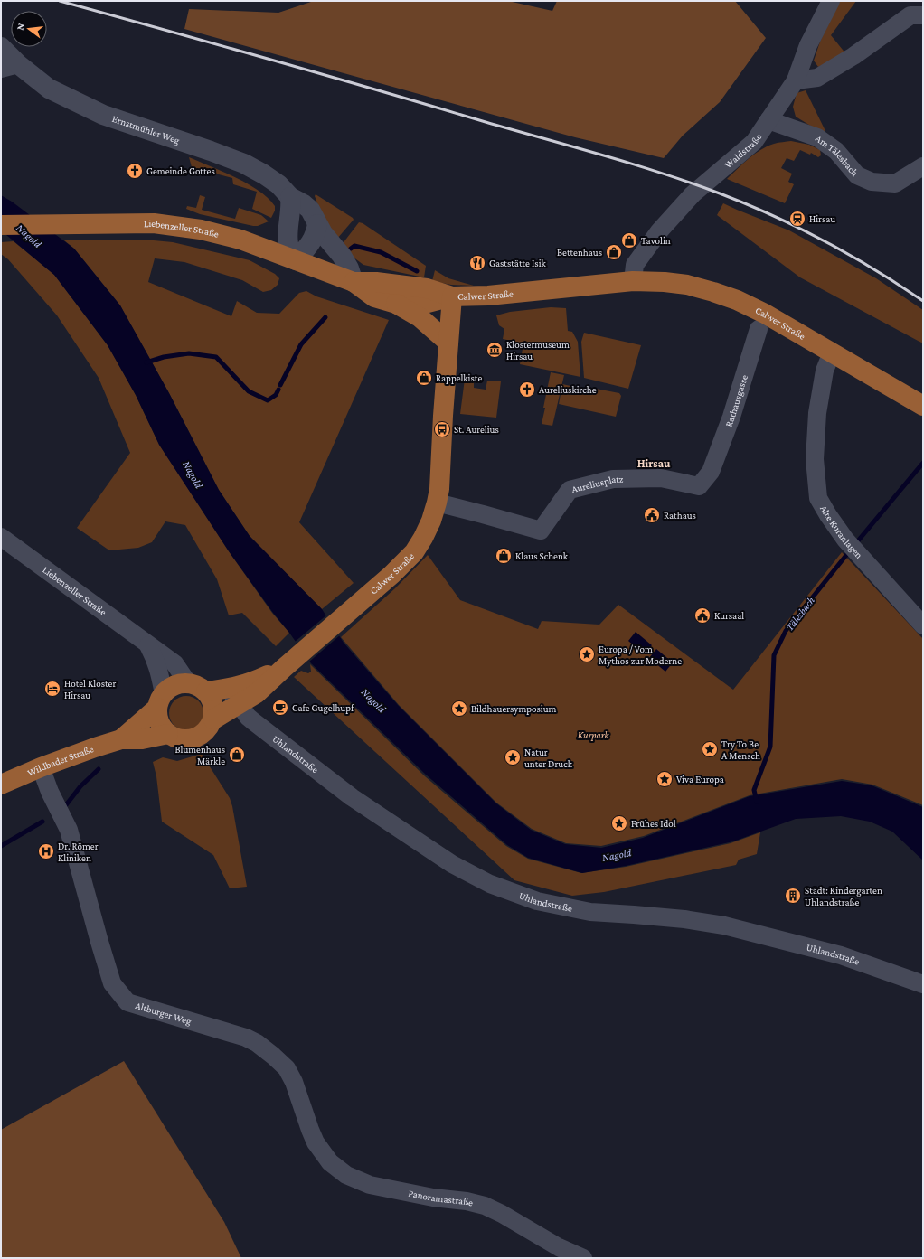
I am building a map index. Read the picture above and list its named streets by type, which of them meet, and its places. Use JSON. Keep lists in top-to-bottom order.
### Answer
{
  "streets": {
    "main road": [
      "Ernstmühler Weg",
      "Liebenzeller Straße",
      "Calwer Straße",
      "Wildbader Straße"
    ],
    "street": [
      "Waldstraße",
      "Am Tälesbach",
      "Rathausgasse",
      "Aureliusplatz",
      "Alte Kuranlagen",
      "Uhlandstraße",
      "Altburger Weg",
      "Panoramastraße"
    ]
  },
  "crossings": [
    ["Ernstmühler Weg", "Liebenzeller Straße"],
    ["Waldstraße", "Am Tälesbach"],
    ["Waldstraße", "Calwer Straße"],
    ["Liebenzeller Straße", "Calwer Straße"],
    ["Liebenzeller Straße", "Wildbader Straße"],
    ["Calwer Straße", "Aureliusplatz"],
    ["Calwer Straße", "Alte Kuranlagen"],
    ["Calwer Straße", "Uhlandstraße"],
    ["Calwer Straße", "Wildbader Straße"],
    ["Rathausgasse", "Aureliusplatz"],
    ["Wildbader Straße", "Altburger Weg"],
    ["Altburger Weg", "Panoramastraße"]
  ],
  "districts": ["Hirsau"],
  "water": ["Nagold", "Tälesbach"],
  "parks": ["Kurpark"],
  "places": {
    "church": ["Gemeinde Gottes", "Aureliuskirche"],
    "station": ["Hirsau"],
    "shop": [
      "Tavolin",
      "Bettenhaus",
      "Rappelkiste",
      "Klaus Schenk",
      "Blumenhaus Märkle"
    ],
    "restaurant": ["Gaststätte Isik"],
    "museum": ["Klostermuseum Hirsau"],
    "bus stop": ["St. Aurelius"],
    "public building": ["Rathaus", "Kursaal"],
    "place": [
      "Europa / Vom Mythos zur Moderne",
      "Bildhauersymposium",
      "Try To Be A Mensch",
      "Natur unter Druck",
      "Viva Europa",
      "Frühes Idol"
    ],
    "hotel": ["Hotel Kloster Hirsau"],
    "cafe": ["Cafe Gugelhupf"],
    "hospital": ["Dr. Römer Kliniken"],
    "building": ["Städt: Kindergarten Uhlandstraße"]
  },
  "north": "left"
}
